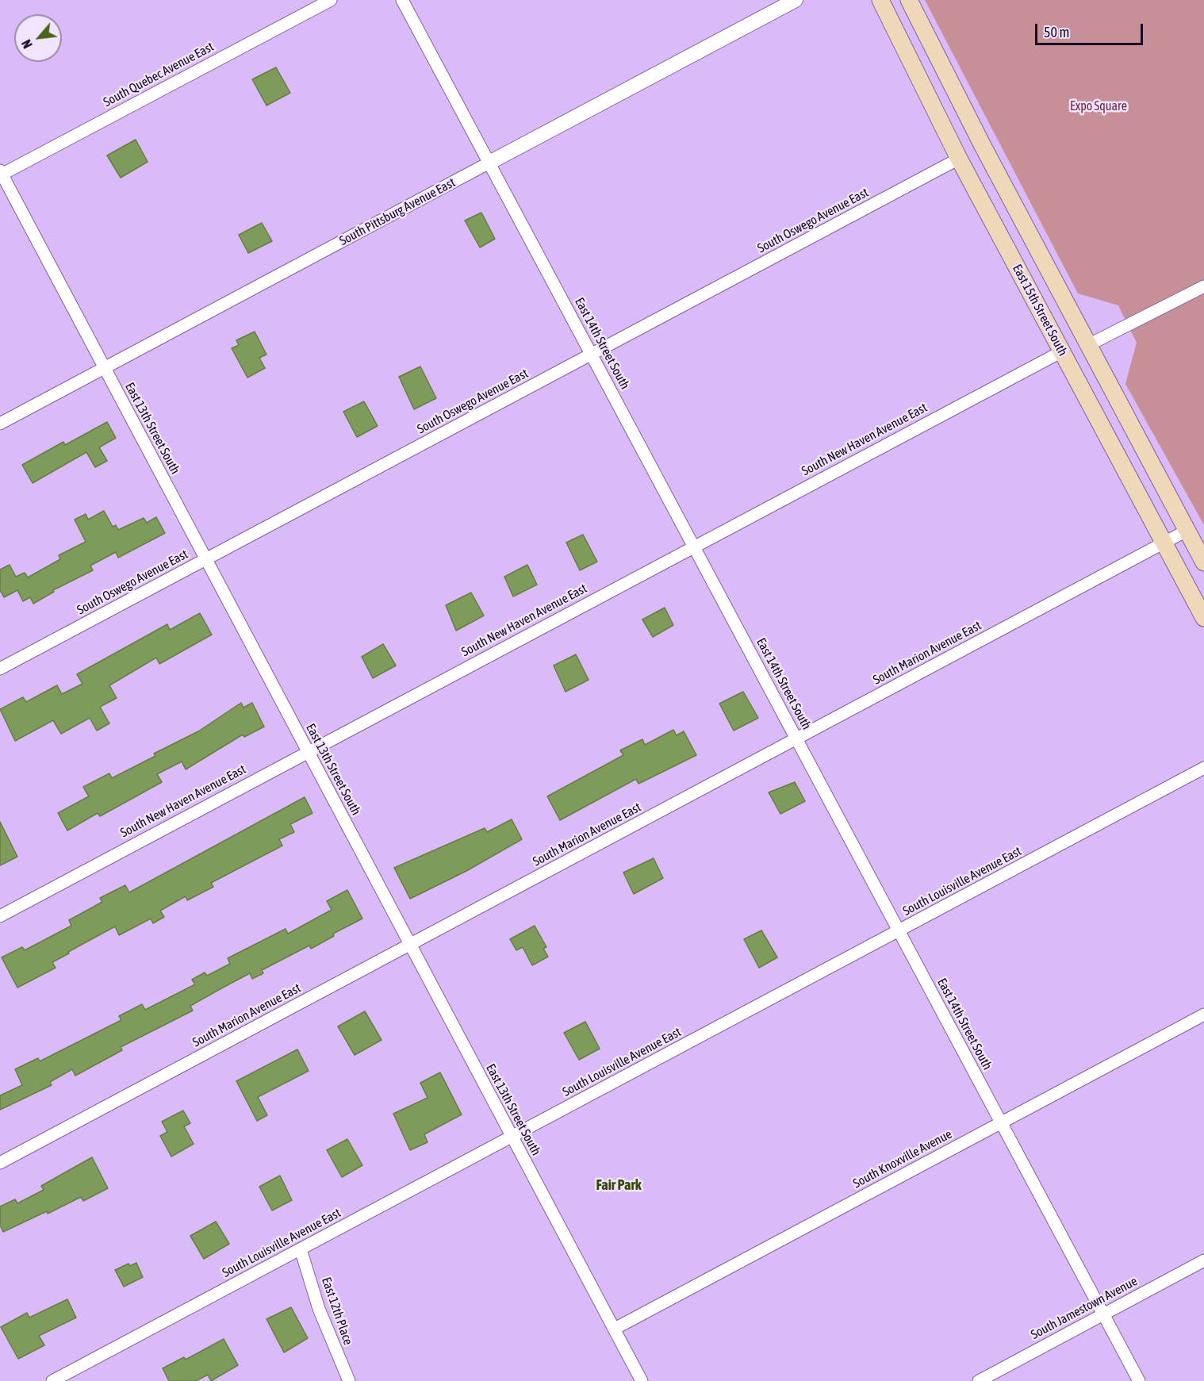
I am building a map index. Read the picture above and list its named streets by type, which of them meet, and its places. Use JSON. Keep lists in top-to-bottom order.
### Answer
{
  "streets": {
    "main road": ["East 15th Street South"],
    "street": [
      "South Quebec Avenue East",
      "South Pittsburg Avenue East",
      "South Oswego Avenue East",
      "East 14th Street South",
      "East 13th Street South",
      "South New Haven Avenue East",
      "South Marion Avenue East",
      "South Louisville Avenue East",
      "South Knoxville Avenue",
      "South Jamestown Avenue",
      "East 12th Place"
    ]
  },
  "crossings": [
    ["South Quebec Avenue East", "East 13th Street South"],
    ["South Pittsburg Avenue East", "East 14th Street South"],
    ["South Pittsburg Avenue East", "East 13th Street South"],
    ["South Oswego Avenue East", "East 15th Street South"],
    ["South Oswego Avenue East", "East 14th Street South"],
    ["South Oswego Avenue East", "East 13th Street South"],
    ["East 15th Street South", "South New Haven Avenue East"],
    ["East 15th Street South", "South Marion Avenue East"],
    ["East 14th Street South", "South New Haven Avenue East"],
    ["East 14th Street South", "South Marion Avenue East"],
    ["East 14th Street South", "South Louisville Avenue East"],
    ["East 14th Street South", "South Knoxville Avenue"],
    ["East 14th Street South", "South Jamestown Avenue"],
    ["East 13th Street South", "South New Haven Avenue East"],
    ["East 13th Street South", "South Marion Avenue East"],
    ["East 13th Street South", "South Louisville Avenue East"],
    ["East 13th Street South", "South Knoxville Avenue"],
    ["South Louisville Avenue East", "East 12th Place"]
  ],
  "districts": ["Fair Park"],
  "parks": ["Expo Square"],
  "scale_bar": "50 m",
  "north": "bottom left"
}
